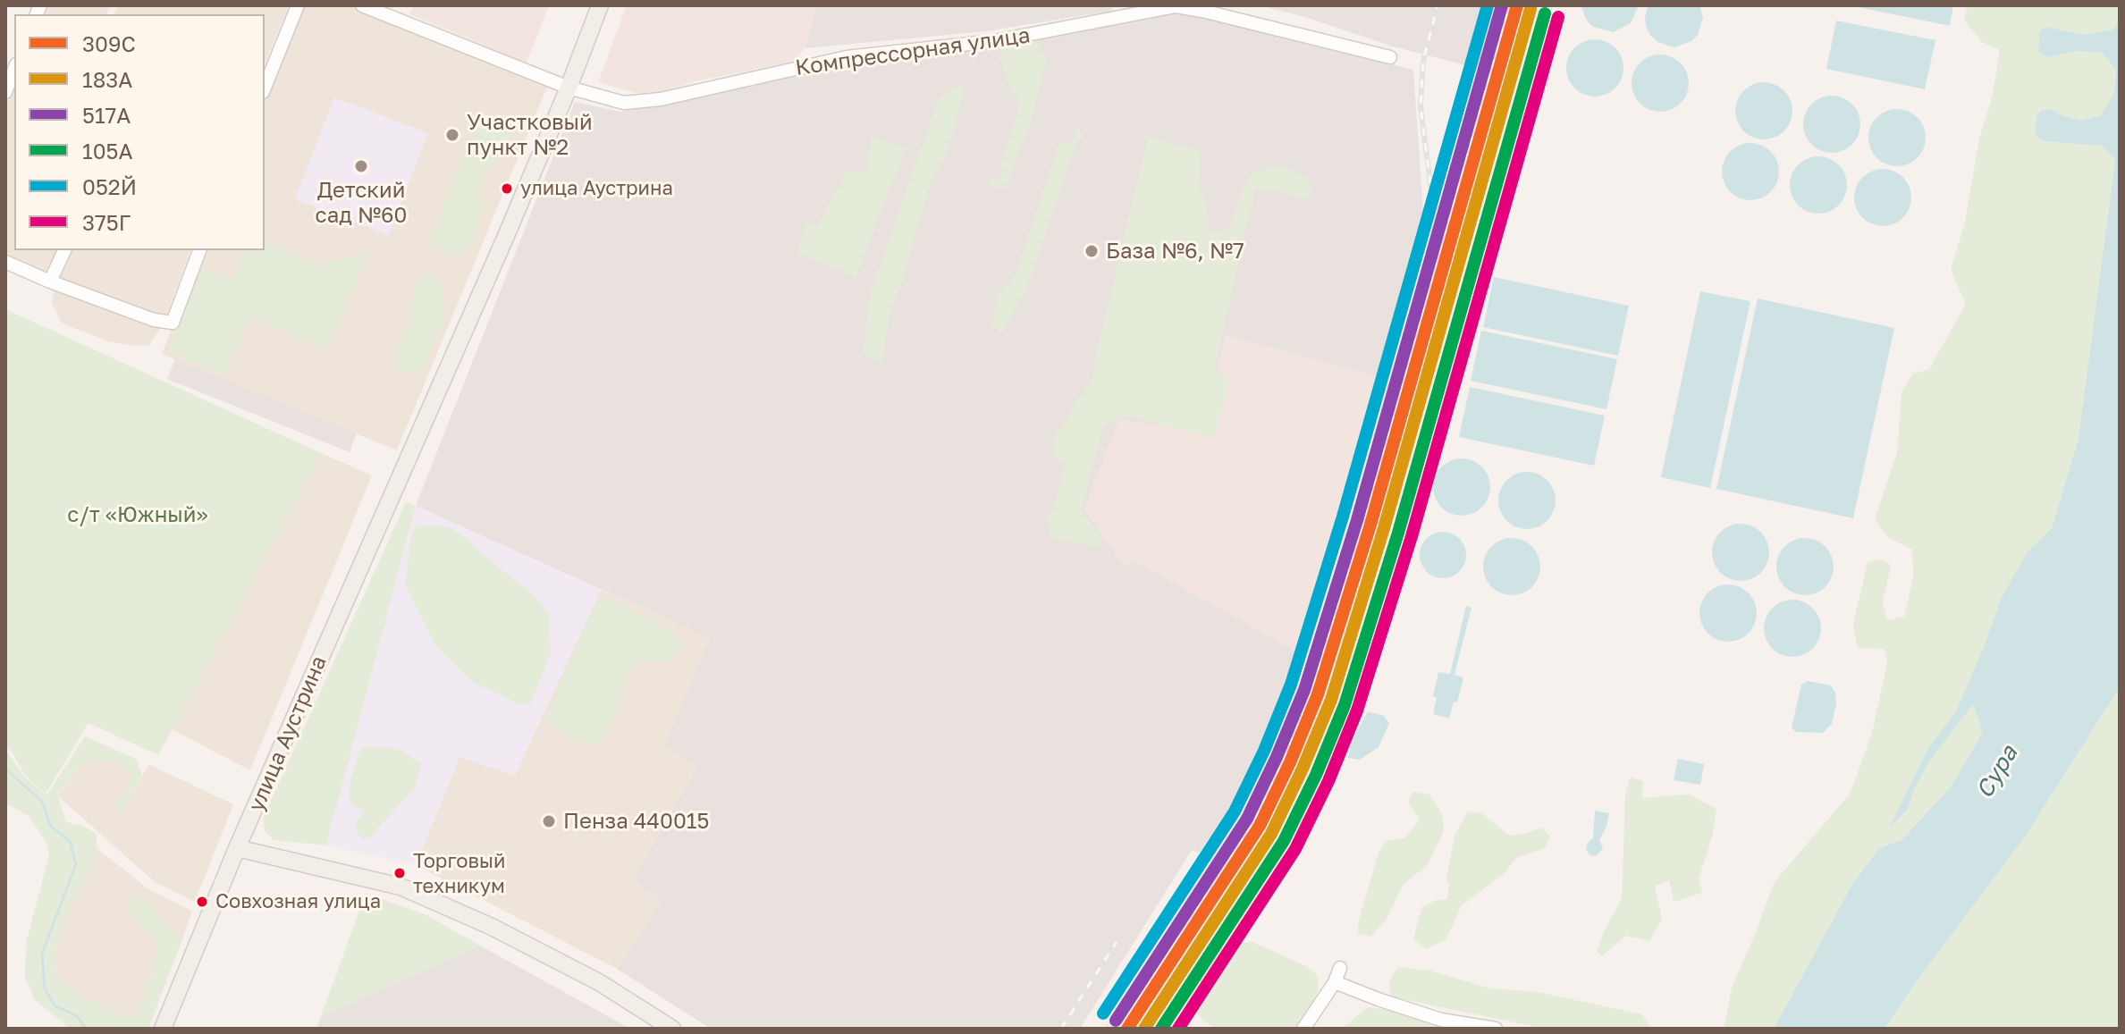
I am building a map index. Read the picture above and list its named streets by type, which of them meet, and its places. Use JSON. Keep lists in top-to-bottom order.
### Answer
{
  "streets": {
    "main road": ["улица Аустрина"],
    "street": ["Компрессорная улица"]
  },
  "crossings": [
    ["Компрессорная улица", "улица Аустрина"]
  ],
  "water": ["Сура"],
  "parks": ["с/т «Южный»"],
  "places": [
    "Участковый пункт №2",
    "Детский сад №60",
    "улица Аустрина",
    "База №6, №7",
    "Пенза 440015",
    "Торговый техникум",
    "Совхозная улица"
  ],
  "lines": [
    "transit line 309С",
    "transit line 517А",
    "transit line 052Й",
    "transit line 183А",
    "transit line 105А",
    "transit line 375Г"
  ],
  "legend": [
    "309С",
    "183А",
    "517А",
    "105А",
    "052Й",
    "375Г"
  ]
}
